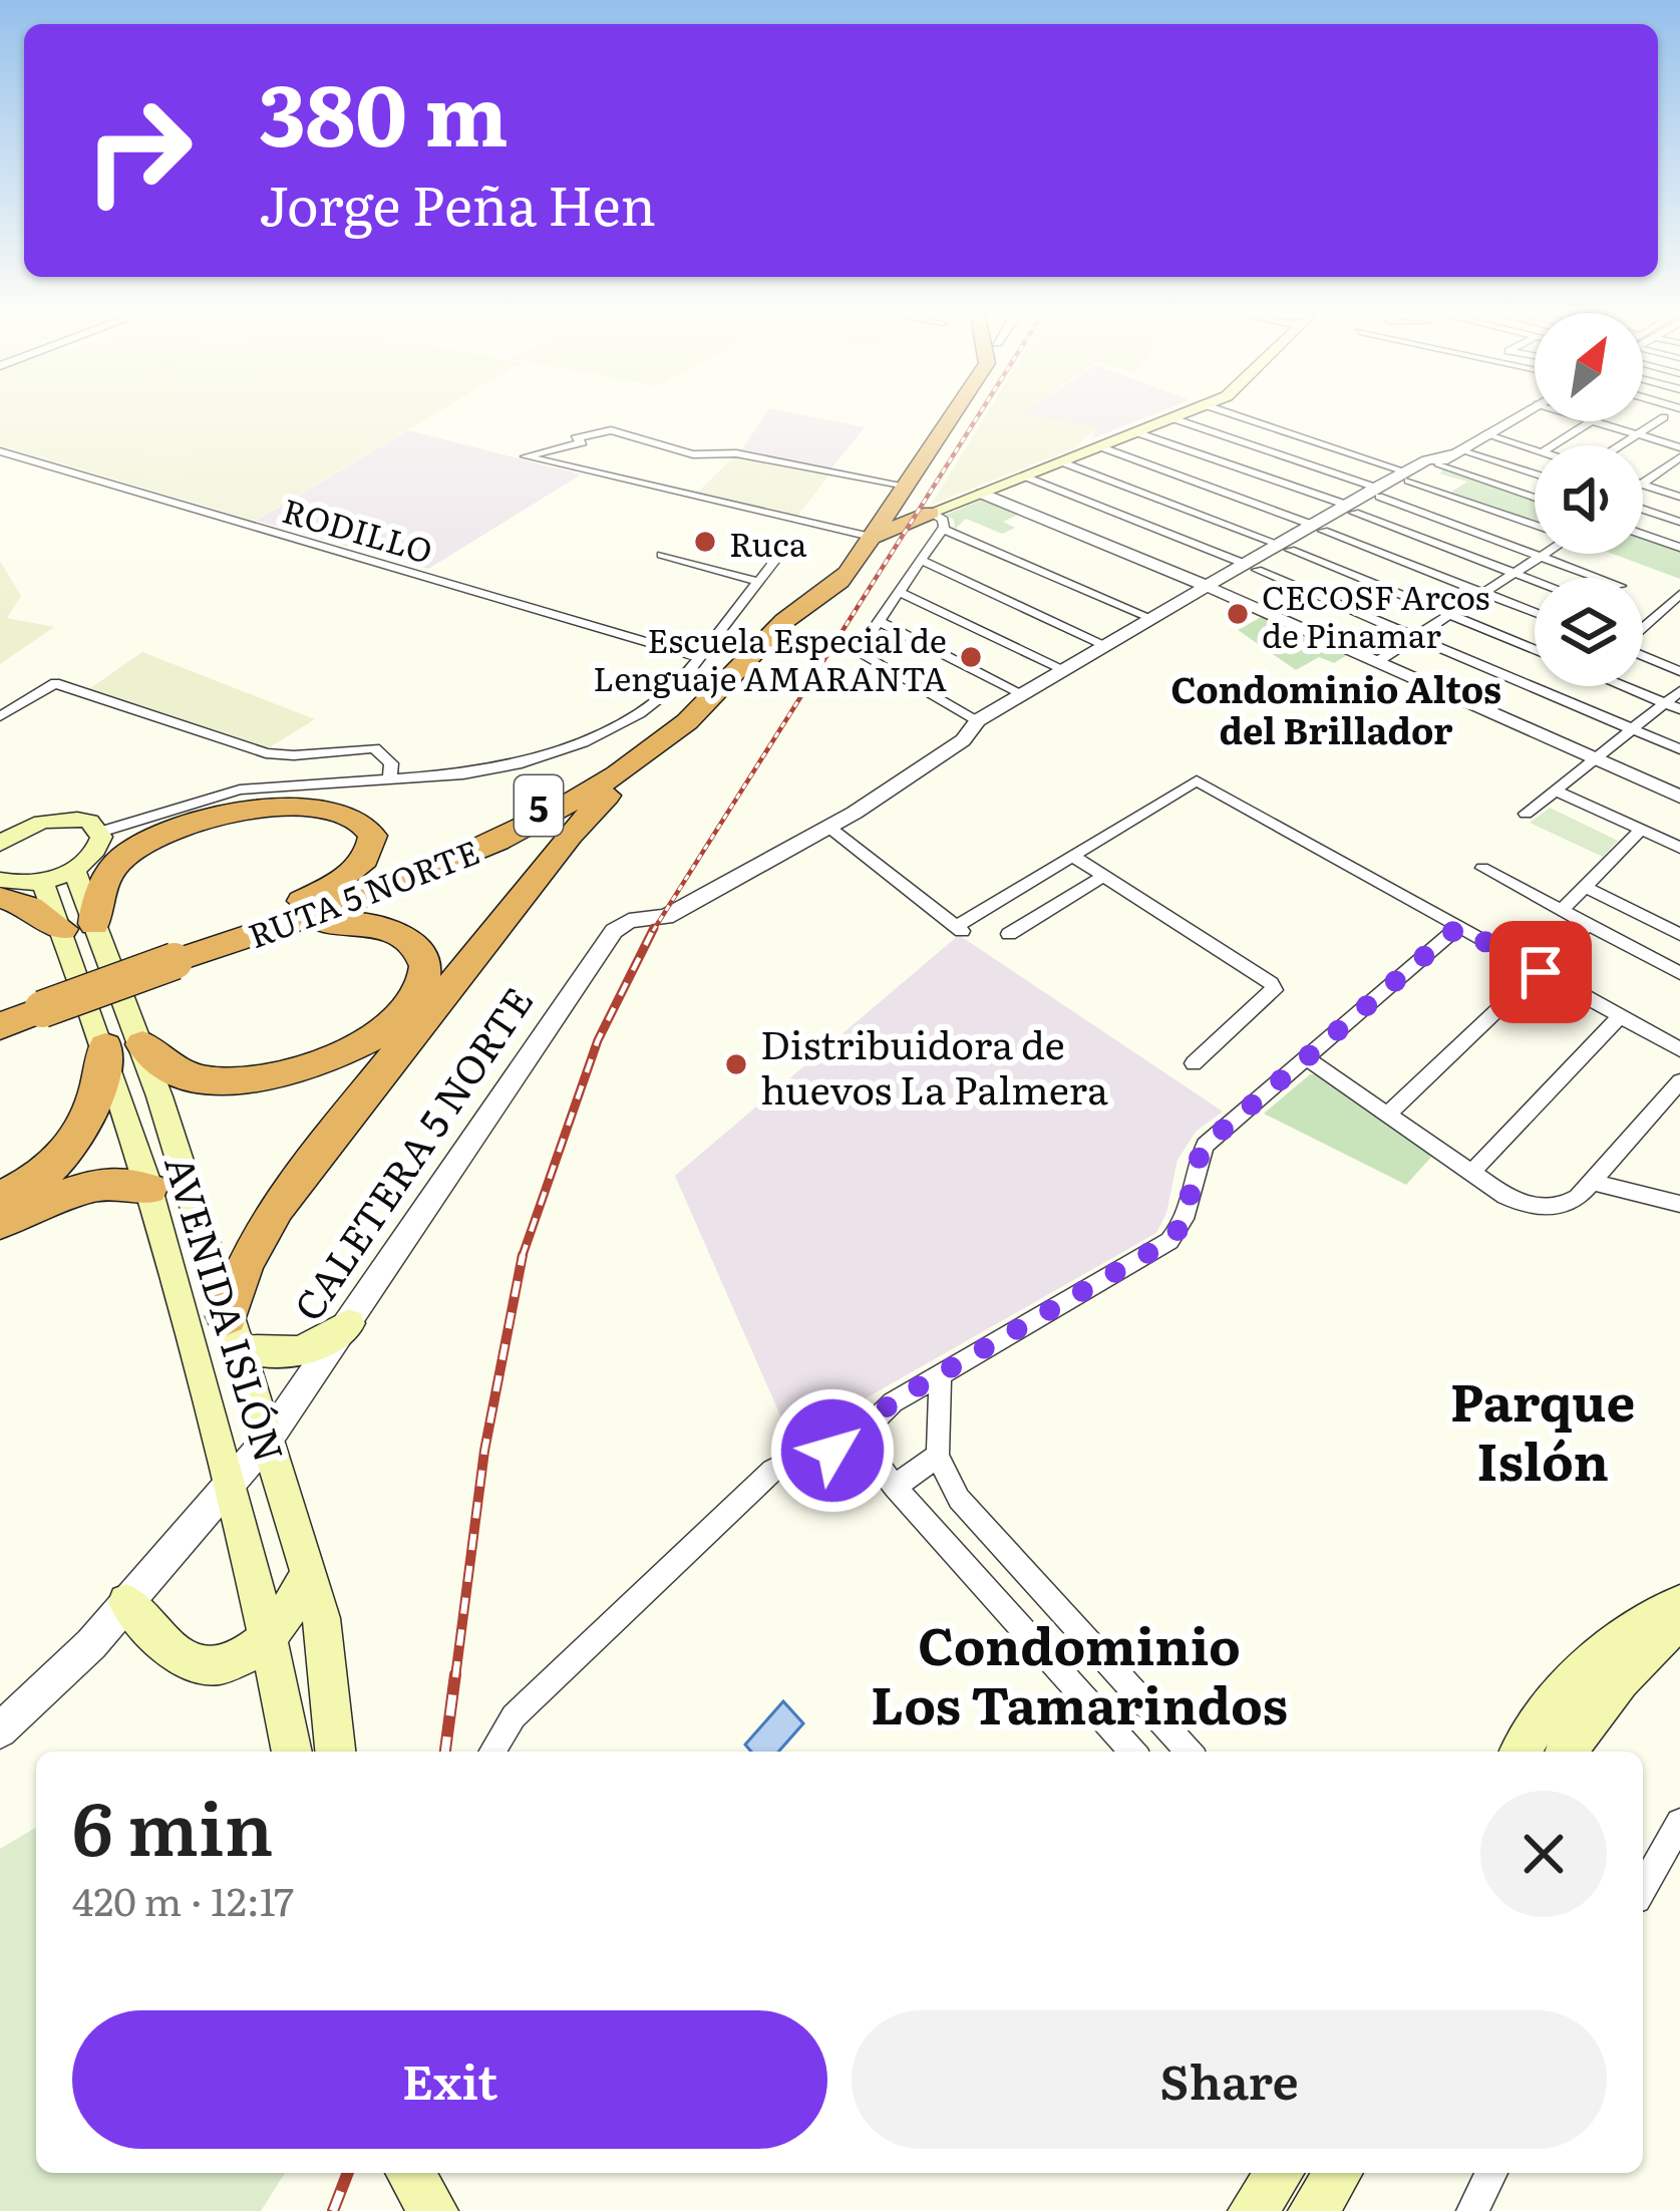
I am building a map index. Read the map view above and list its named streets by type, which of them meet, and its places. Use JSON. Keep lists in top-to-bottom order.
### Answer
{
  "streets": {
    "highway": ["5", "RUTA 5 NORTE"],
    "main road": ["AVENIDA ISLÓN"],
    "street": ["RODILLO", "CALETERA 5 NORTE"]
  },
  "crossings": [
    ["CALETERA 5 NORTE", "AVENIDA ISLÓN"]
  ],
  "districts": ["Condominio Altos del Brillador", "Parque Islón", "Condominio Los Tamarindos"],
  "places": [
    "Ruca",
    "CECOSF Arcos de Pinamar",
    "Escuela Especial de Lenguaje AMARANTA",
    "Distribuidora de huevos La Palmera"
  ],
  "north": "top right",
  "page": {
    "turn": ["380 m", "Jorge Peña Hen"],
    "heading": ["6 min", "420 m · 12:17"],
    "buttons": ["Exit", "Share"]
  }
}
